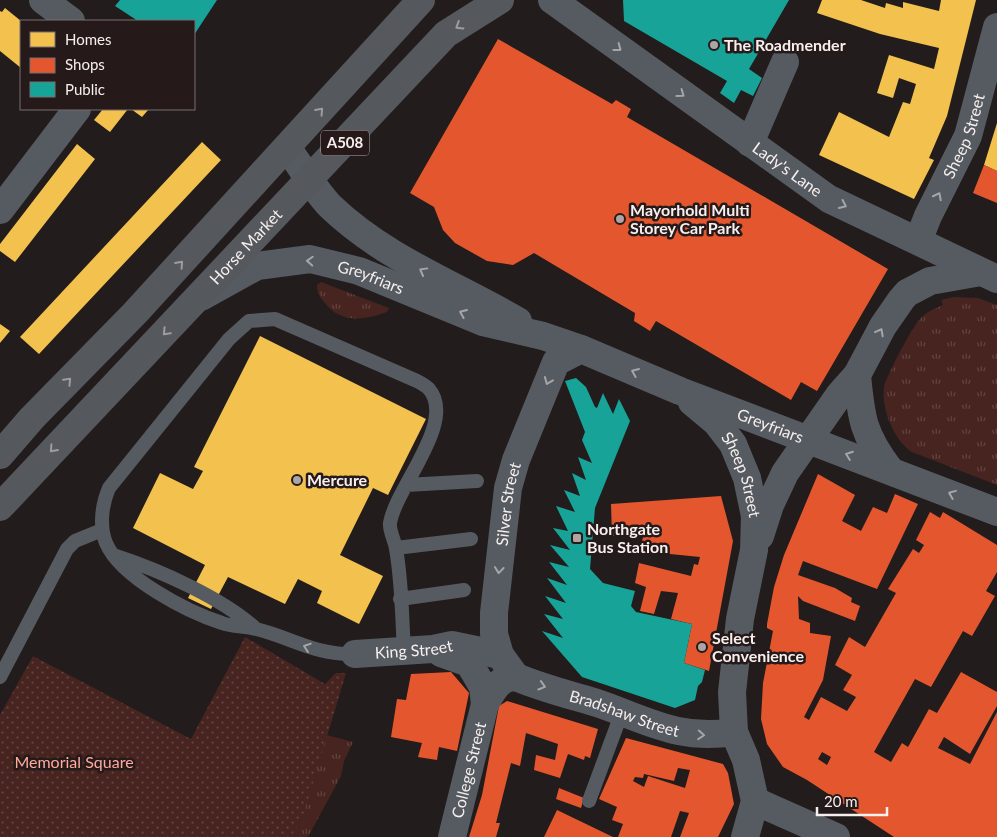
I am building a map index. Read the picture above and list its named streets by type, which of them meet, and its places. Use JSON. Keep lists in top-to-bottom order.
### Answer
{
  "streets": {
    "highway": ["A508", "Horse Market"],
    "street": [
      "Sheep Street",
      "Lady's Lane",
      "Greyfriars",
      "Silver Street",
      "King Street",
      "Bradshaw Street",
      "College Street"
    ]
  },
  "crossings": [
    ["Sheep Street", "Lady's Lane"],
    ["Sheep Street", "Greyfriars"],
    ["Sheep Street", "Bradshaw Street"],
    ["A508", "Greyfriars"],
    ["Horse Market", "Greyfriars"],
    ["Greyfriars", "Silver Street"],
    ["Silver Street", "King Street"],
    ["Silver Street", "Bradshaw Street"],
    ["Silver Street", "College Street"],
    ["King Street", "Bradshaw Street"],
    ["King Street", "College Street"],
    ["Bradshaw Street", "College Street"]
  ],
  "one_way": [
    "Lady's Lane",
    "Greyfriars",
    "Silver Street",
    "Bradshaw Street"
  ],
  "parks": ["Memorial Square"],
  "places": {
    "other": [
      "The Roadmender",
      "Mayorhold Multi Storey Car Park",
      "Mercure",
      "Select Convenience"
    ],
    "transit": ["Northgate Bus Station"]
  },
  "legend": ["Homes", "Shops", "Public"],
  "scale_bar": "20 m"
}
